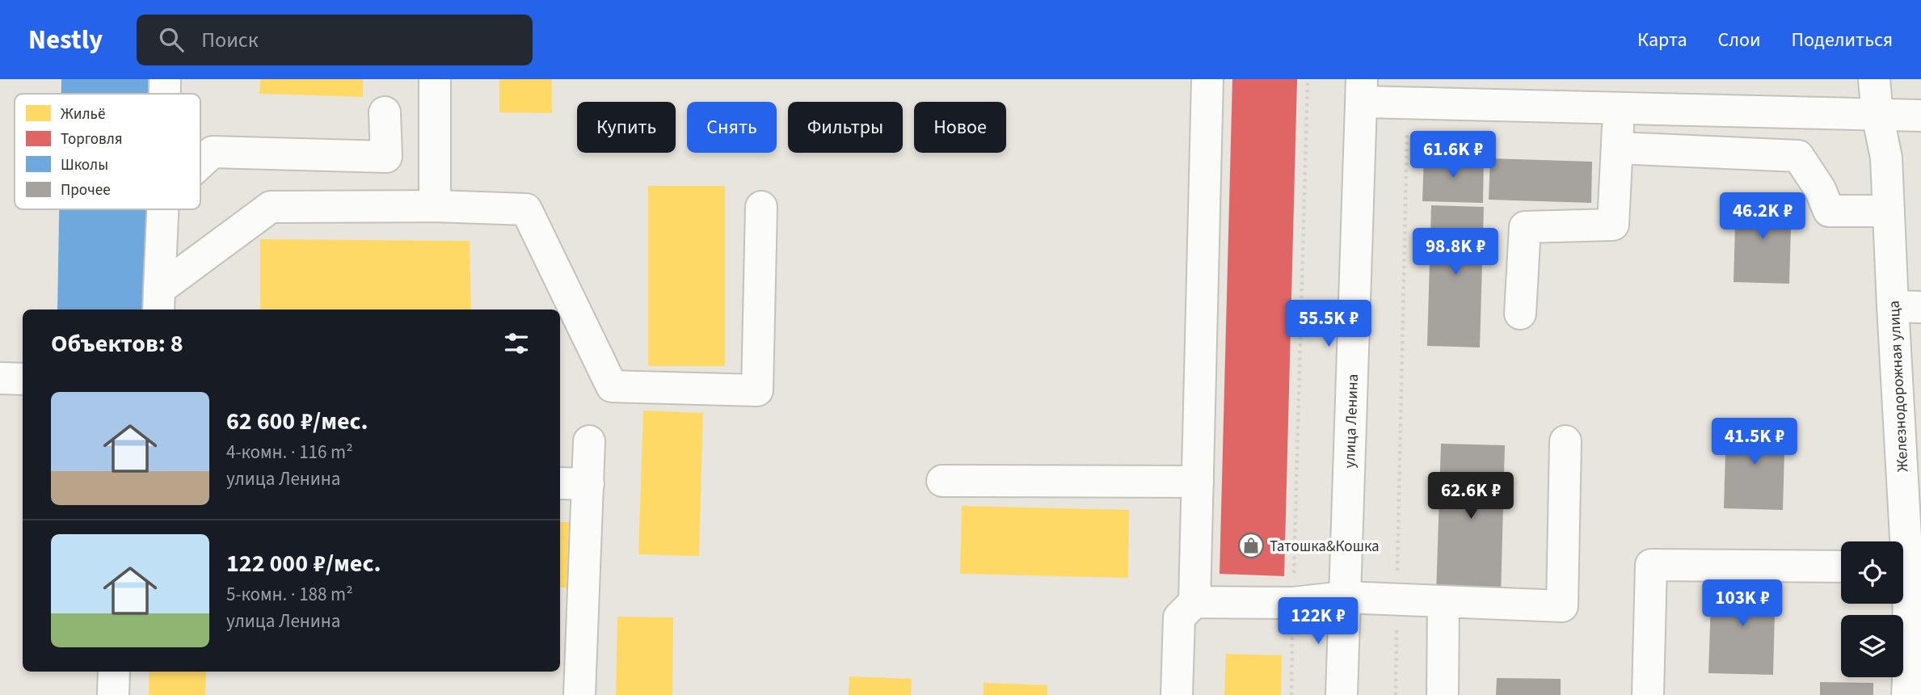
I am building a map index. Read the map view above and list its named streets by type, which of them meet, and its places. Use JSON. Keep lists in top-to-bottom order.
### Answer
{
  "streets": {
    "street": ["Железнодорожная улица", "улица Ленина"]
  },
  "places": {
    "shop": ["Татошка&Кошка"]
  },
  "legend": [
    "Жильё",
    "Торговля",
    "Школы",
    "Прочее"
  ],
  "page": {
    "header": "Nestly",
    "search": "Поиск",
    "nav": ["Карта", "Слои", "Поделиться"],
    "chip": [
      "Купить",
      "Снять",
      "Фильтры",
      "Новое"
    ],
    "price": [
      "61.6K ₽",
      "46.2K ₽",
      "98.8K ₽",
      "55.5K ₽",
      "41.5K ₽",
      "62.6K ₽",
      "103K ₽",
      "122K ₽"
    ],
    "heading": "Объектов: 8",
    "list": [
      {
        "name": "62 600 ₽/мес.",
        "note": "4-комн. · 116 m² · улица Ленина"
      },
      {
        "name": "122 000 ₽/мес.",
        "note": "5-комн. · 188 m² · улица Ленина"
      }
    ]
  }
}
